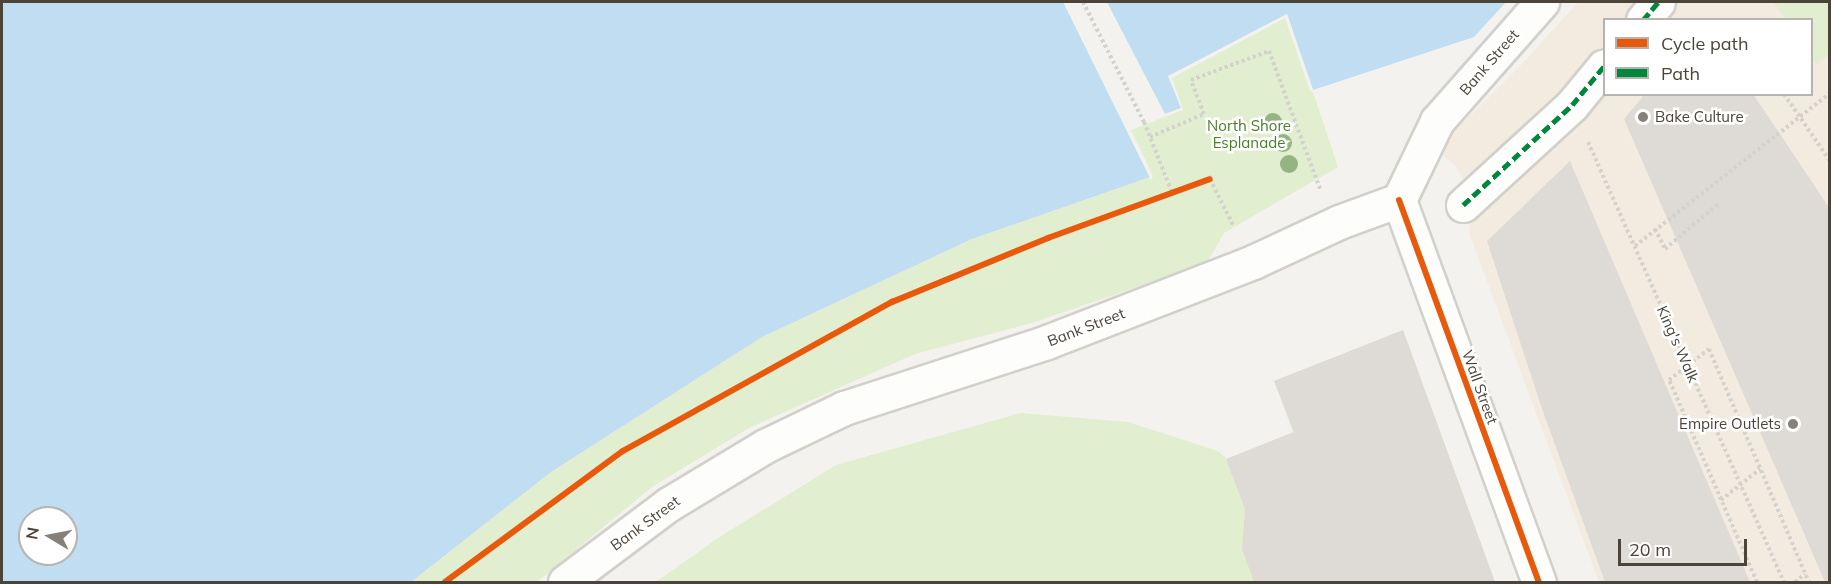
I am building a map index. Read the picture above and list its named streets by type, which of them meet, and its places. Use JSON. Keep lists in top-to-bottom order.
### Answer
{
  "streets": {
    "street": ["Bank Street", "Wall Street"],
    "path": ["King's Walk"]
  },
  "crossings": [
    ["Bank Street", "Wall Street"]
  ],
  "parks": ["North Shore Esplanade"],
  "places": ["Bake Culture", "Empire Outlets"],
  "legend": ["Cycle path", "Path"],
  "scale_bar": "20 m",
  "north": "left"
}
